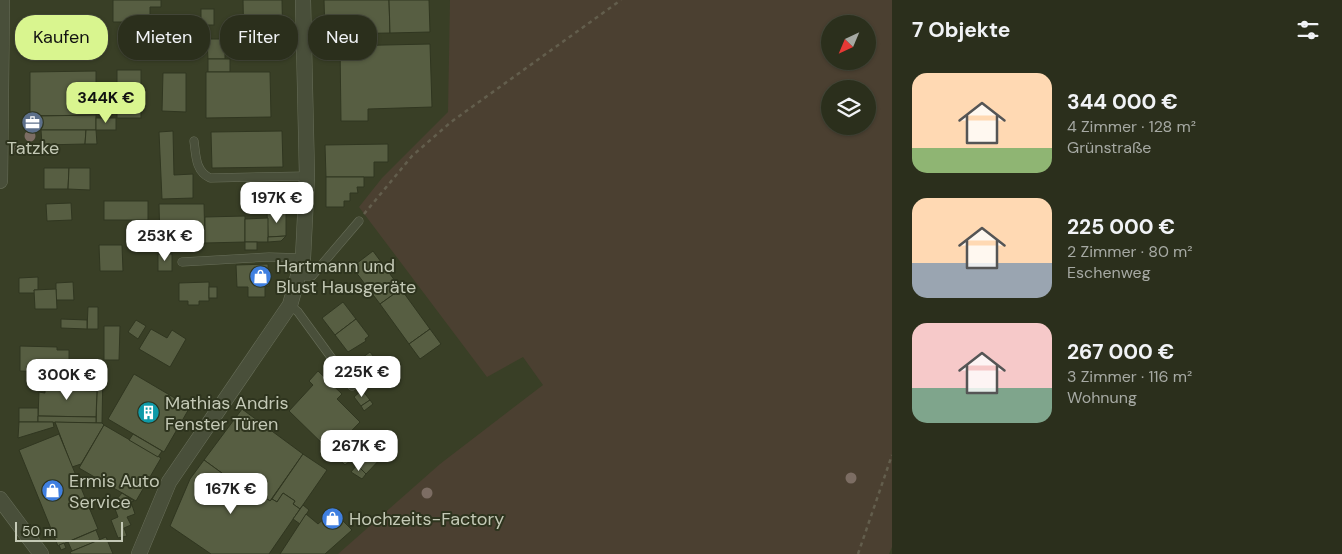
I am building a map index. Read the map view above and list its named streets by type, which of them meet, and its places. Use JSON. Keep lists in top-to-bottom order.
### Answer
{
  "places": {
    "office": ["Tatzke"],
    "shop": ["Hartmann und Blust Hausgeräte", "Ermis Auto Service", "Hochzeits-Factory"],
    "building": ["Mathias Andris Fenster Türen"]
  },
  "scale_bar": "50 m",
  "north": "bottom left",
  "page": {
    "heading": "7 Objekte",
    "chip": [
      "Kaufen",
      "Mieten",
      "Filter",
      "Neu"
    ],
    "list": [
      {
        "name": "344 000 €",
        "note": "4 Zimmer · 128 m² · Grünstraße"
      },
      {
        "name": "225 000 €",
        "note": "2 Zimmer · 80 m² · Eschenweg"
      },
      {
        "name": "267 000 €",
        "note": "3 Zimmer · 116 m² · Wohnung"
      }
    ],
    "price": [
      "344K €",
      "197K €",
      "253K €",
      "225K €",
      "300K €",
      "267K €",
      "167K €"
    ],
    "scale": "50 m"
  }
}
